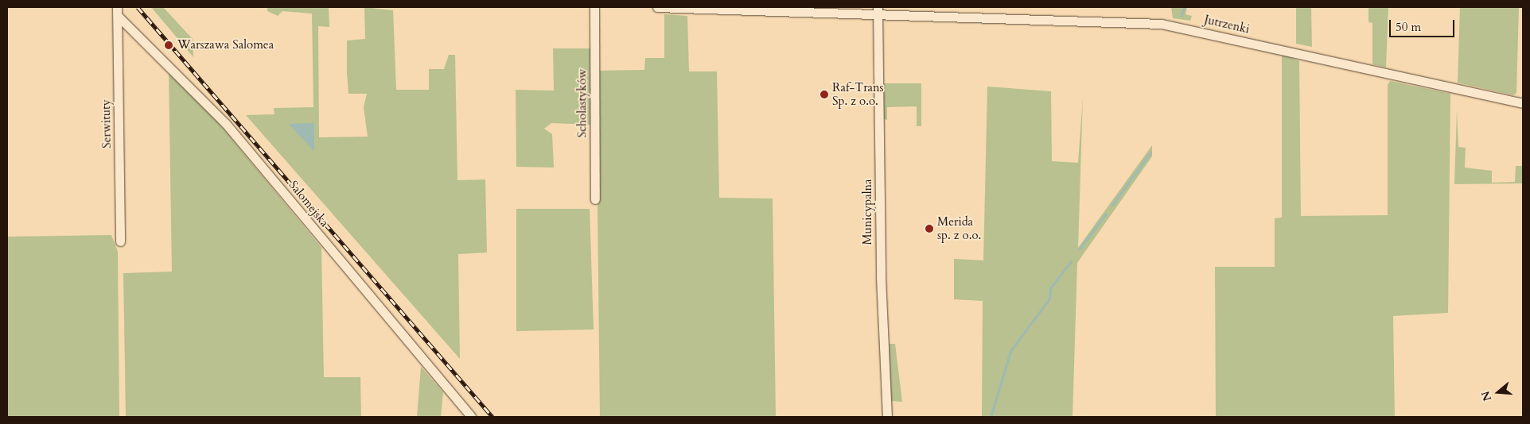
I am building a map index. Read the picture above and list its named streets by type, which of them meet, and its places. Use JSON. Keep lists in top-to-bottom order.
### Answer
{
  "streets": {
    "street": [
      "Jutrzenki",
      "Scholastyków",
      "Serwituty",
      "Salomejska",
      "Municypalna"
    ]
  },
  "crossings": [
    ["Jutrzenki", "Municypalna"],
    ["Serwituty", "Salomejska"]
  ],
  "places": ["Warszawa Salomea", "Raf-Trans Sp. z o.o.", "Merida sp. z o.o."],
  "scale_bar": "50 m",
  "north": "left"
}
